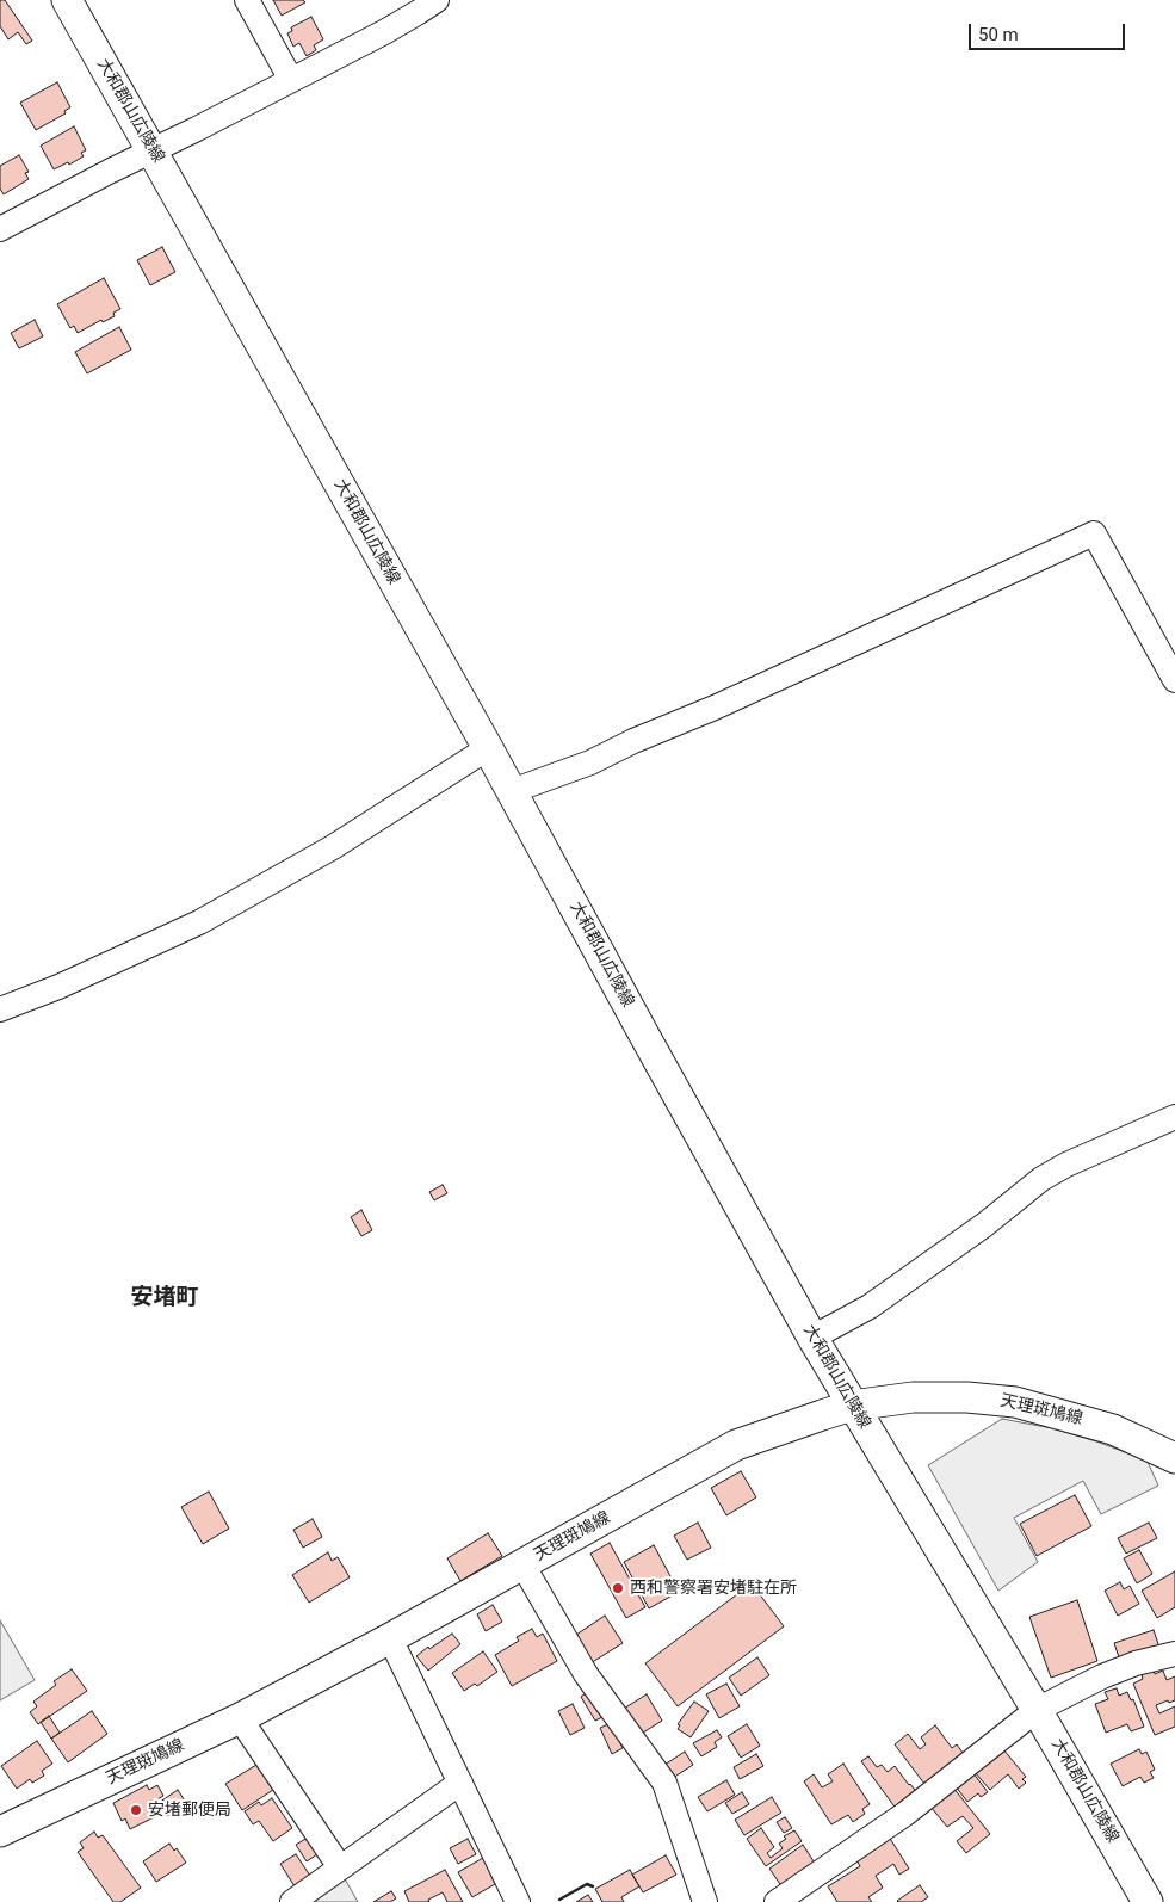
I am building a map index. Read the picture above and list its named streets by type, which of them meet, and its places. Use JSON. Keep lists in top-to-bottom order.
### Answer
{
  "streets": {
    "main road": ["大和郡山広陵線", "天理斑鳩線"]
  },
  "crossings": [
    ["大和郡山広陵線", "天理斑鳩線"]
  ],
  "districts": ["安堵町"],
  "places": ["西和警察署安堵駐在所", "安堵郵便局"],
  "scale_bar": "50 m"
}
